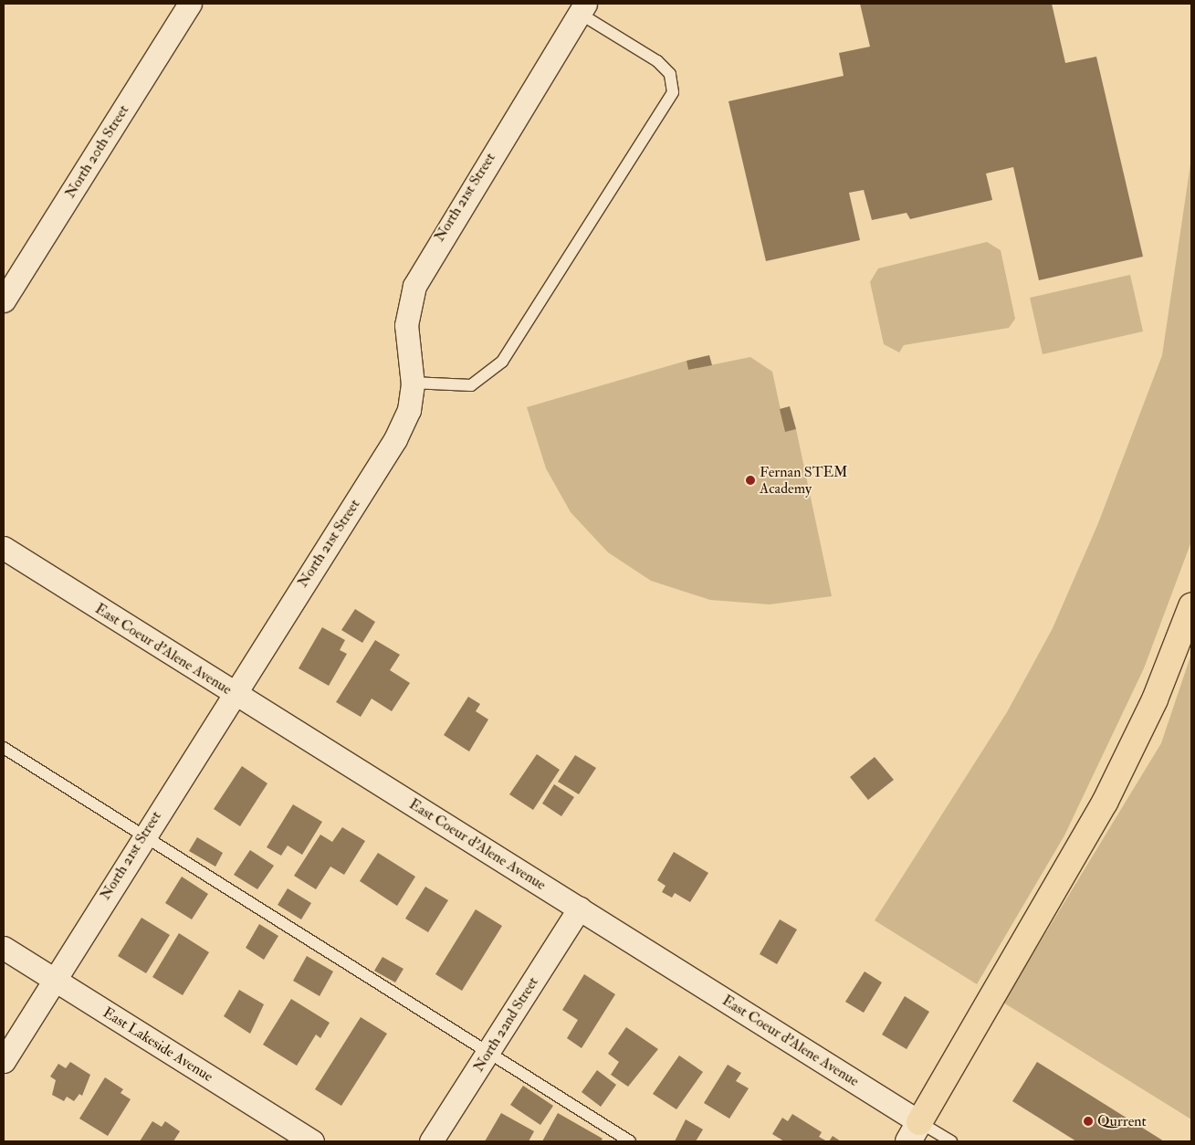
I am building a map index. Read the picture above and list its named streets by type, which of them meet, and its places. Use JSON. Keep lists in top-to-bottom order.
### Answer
{
  "streets": {
    "street": [
      "North 20th Street",
      "North 21st Street",
      "East Coeur d'Alene Avenue",
      "North 22nd Street",
      "East Lakeside Avenue"
    ]
  },
  "crossings": [
    ["North 21st Street", "East Coeur d'Alene Avenue"],
    ["North 21st Street", "East Lakeside Avenue"],
    ["East Coeur d'Alene Avenue", "North 22nd Street"]
  ],
  "places": ["Fernan STEM Academy", "Qurrent"]
}
